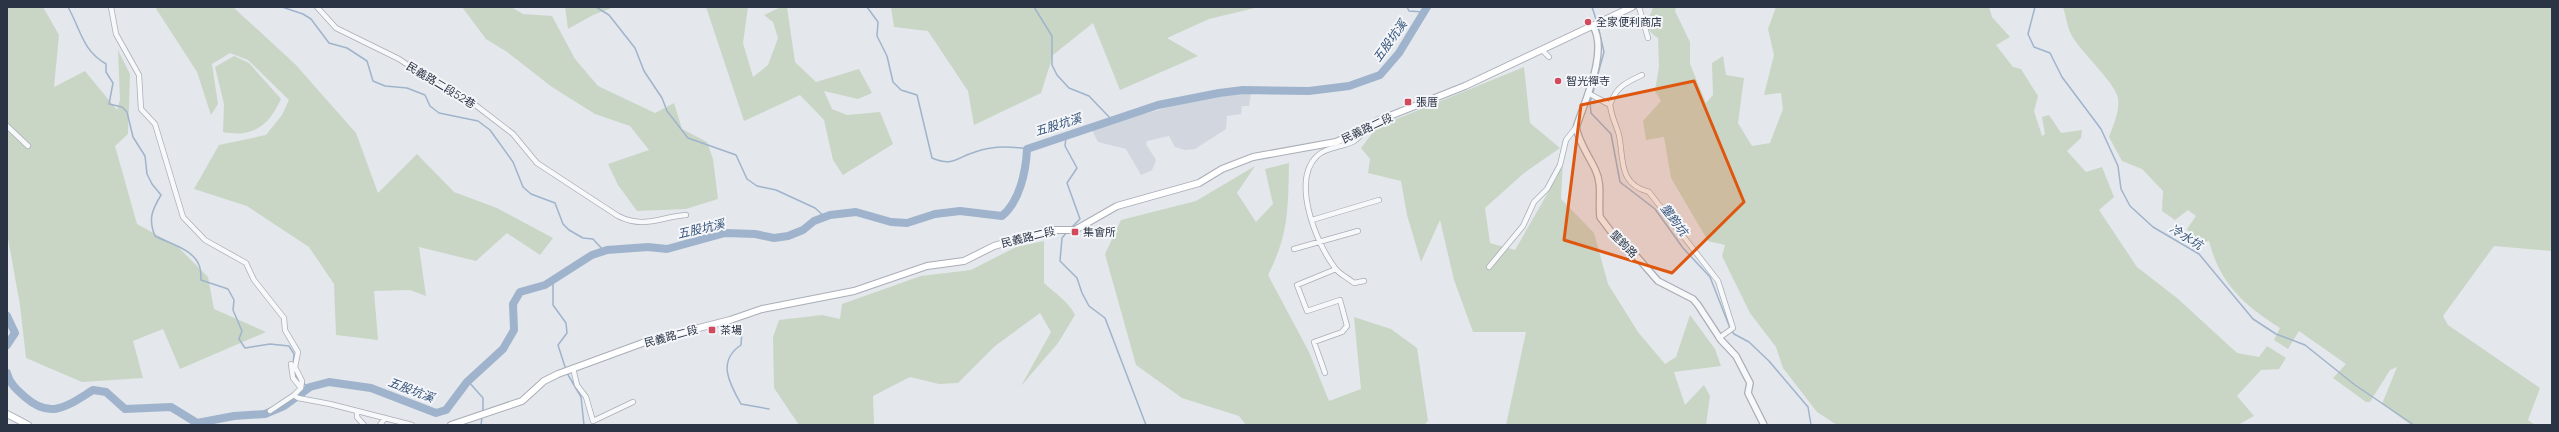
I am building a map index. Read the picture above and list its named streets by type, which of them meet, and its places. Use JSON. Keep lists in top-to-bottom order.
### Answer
{
  "streets": {
    "main road": ["民義路二段"],
    "street": ["民義路二段52巷", "壟鉤路"]
  },
  "water": ["五股坑溪", "壟鉤坑", "冷水坑"],
  "places": {
    "other": ["全家便利商店", "智光禪寺"],
    "transit": ["張厝", "集會所", "茶場"]
  }
}
